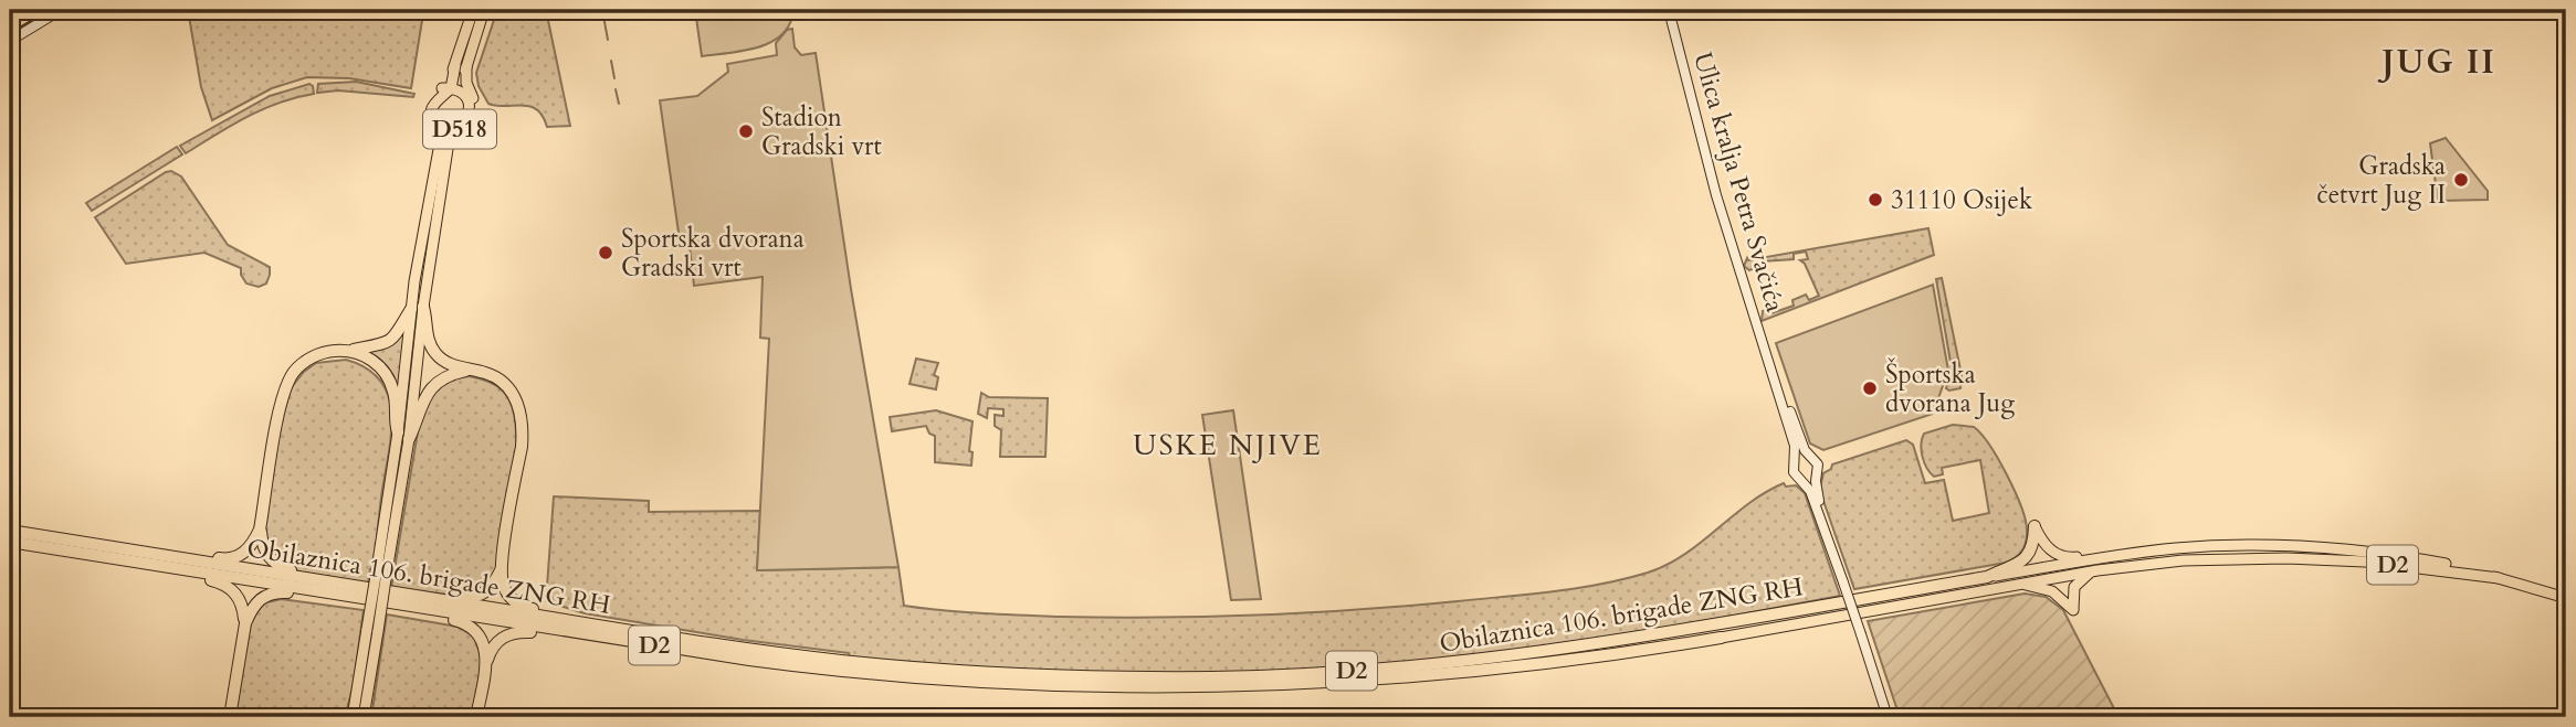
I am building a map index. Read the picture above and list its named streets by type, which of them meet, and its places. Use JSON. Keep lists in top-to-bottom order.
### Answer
{
  "streets": {
    "highway": ["D2", "Obilaznica 106. brigade ZNG RH"],
    "main road": ["D518", "Ulica kralja Petra Svačića"]
  },
  "districts": ["JUG II", "USKE NJIVE"],
  "places": [
    "Stadion Gradski vrt",
    "Gradska četvrt Jug II",
    "31110 Osijek",
    "Sportska dvorana Gradski vrt",
    "Športska dvorana Jug"
  ]
}
